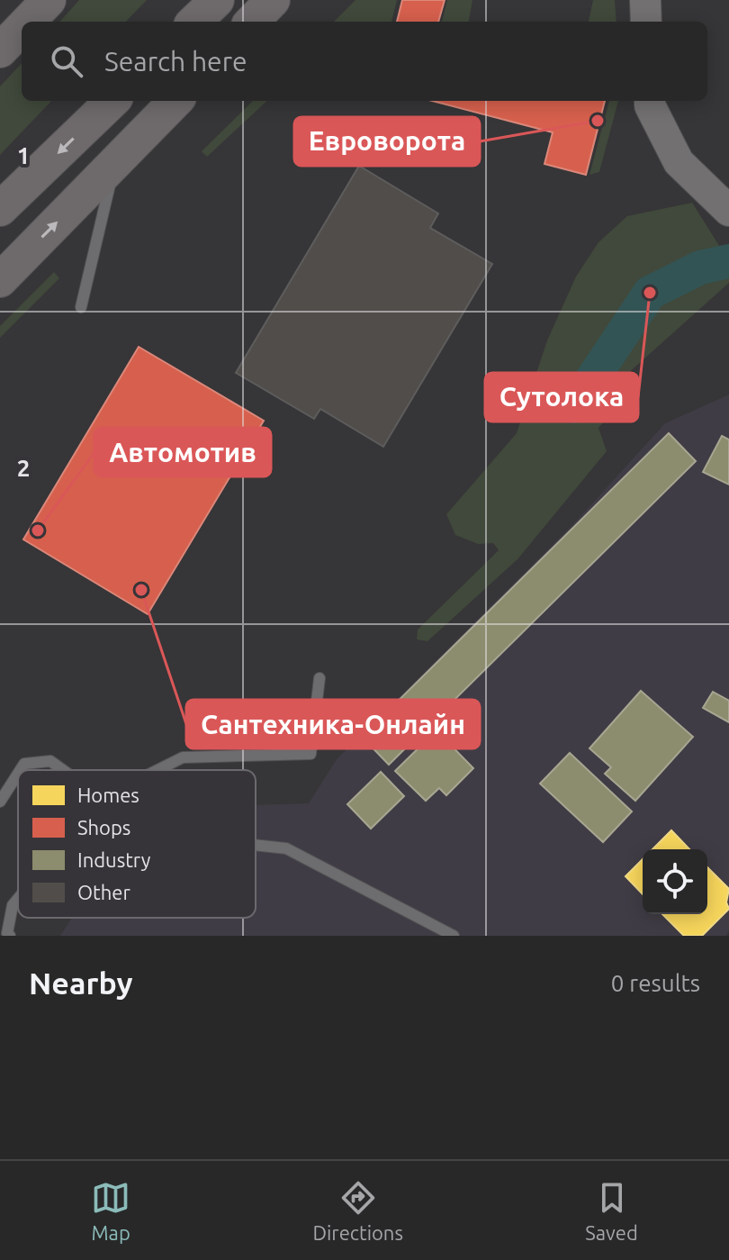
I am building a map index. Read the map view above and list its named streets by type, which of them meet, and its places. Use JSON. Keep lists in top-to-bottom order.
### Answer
{
  "places": [
    "Евроворота",
    "Сутолока",
    "Автомотив",
    "Сантехника-Онлайн"
  ],
  "legend": [
    "Homes",
    "Shops",
    "Industry",
    "Other"
  ],
  "page": {
    "search": "Search here",
    "heading": ["Nearby", "0 results"],
    "nav": ["Map", "Directions", "Saved"]
  },
  "grid": {
    "rows": ["1", "2"]
  }
}
